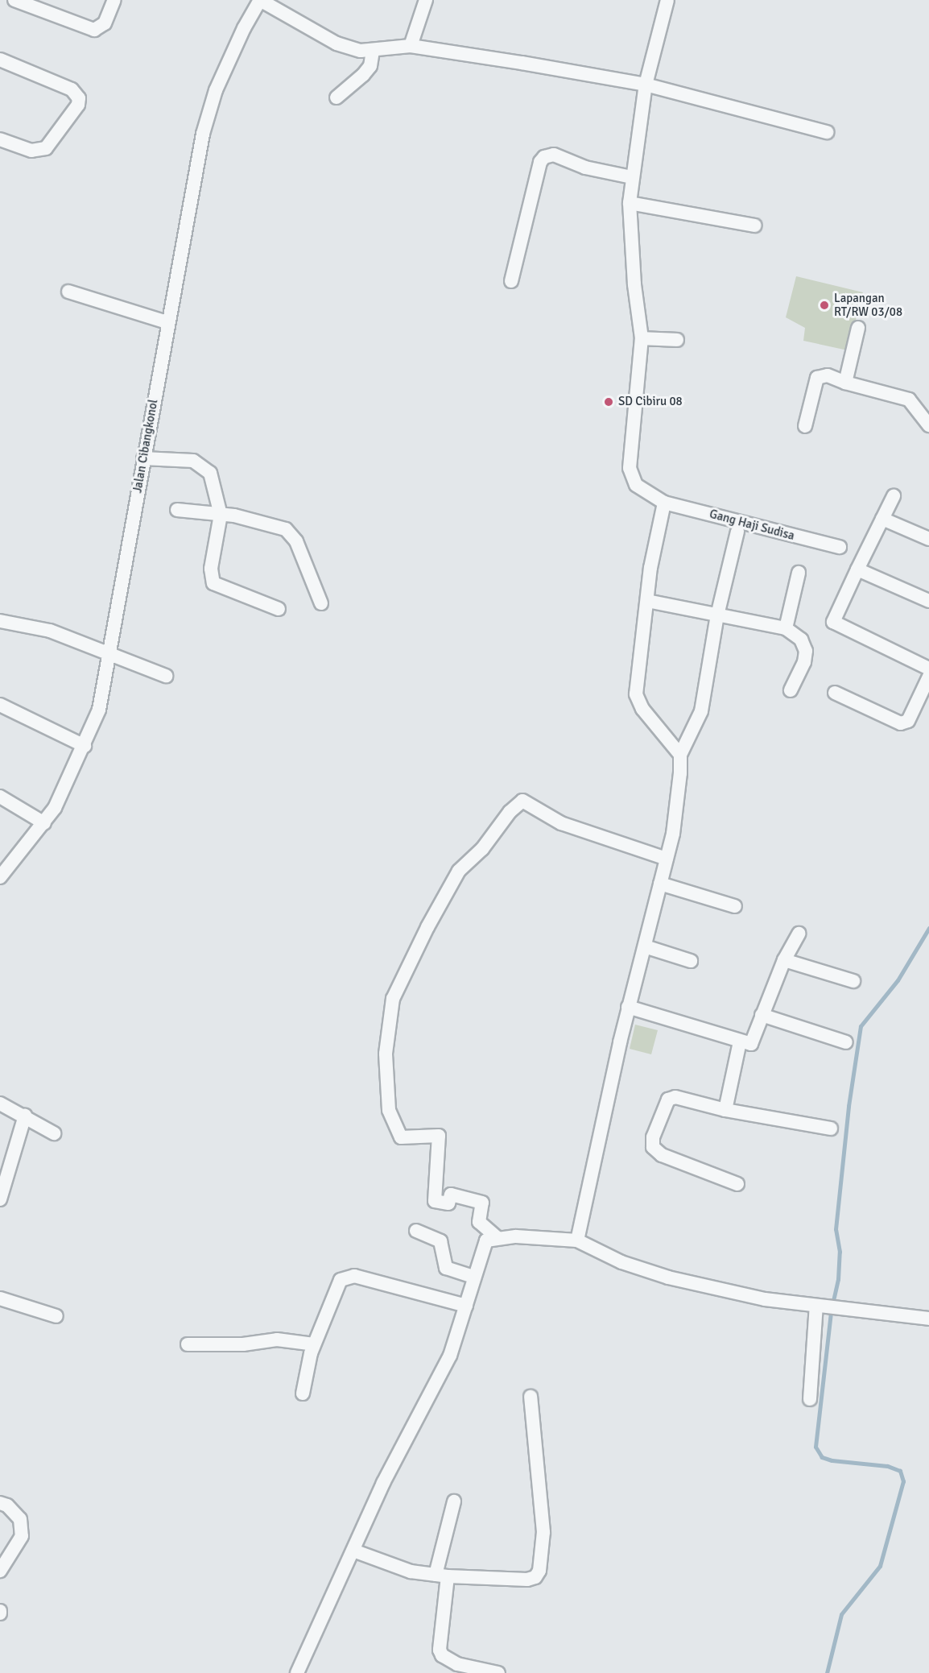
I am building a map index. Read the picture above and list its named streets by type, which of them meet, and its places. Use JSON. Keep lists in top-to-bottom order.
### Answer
{
  "streets": {
    "street": ["Jalan Cibangkonol", "Gang Haji Sudisa"]
  },
  "places": ["Lapangan RT/RW 03/08", "SD Cibiru 08"]
}
